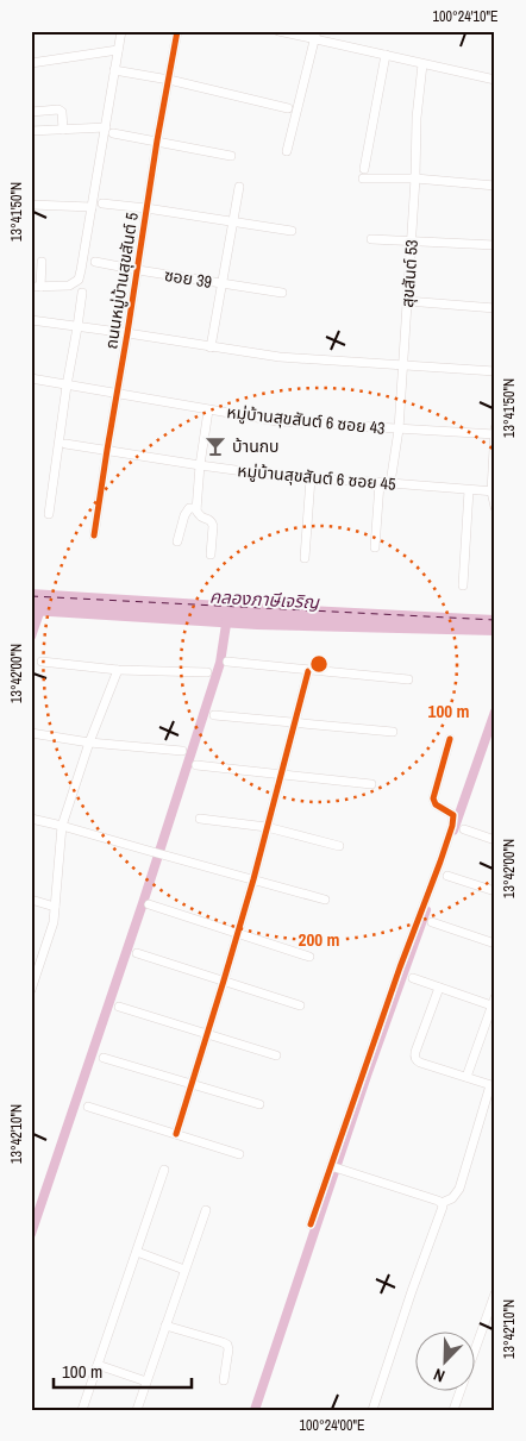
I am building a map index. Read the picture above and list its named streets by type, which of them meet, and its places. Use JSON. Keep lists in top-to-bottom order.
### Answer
{
  "streets": {
    "street": [
      "สุขสันต์ 53",
      "ซอย 39",
      "ถนนหมู่บ้านสุขสันต์ 5",
      "หมู่บ้านสุขสันต์ 6 ซอย 43",
      "หมู่บ้านสุขสันต์ 6 ซอย 45"
    ]
  },
  "crossings": [
    ["สุขสันต์ 53", "หมู่บ้านสุขสันต์ 6 ซอย 43"],
    ["สุขสันต์ 53", "หมู่บ้านสุขสันต์ 6 ซอย 45"],
    ["ซอย 39", "ถนนหมู่บ้านสุขสันต์ 5"],
    ["ถนนหมู่บ้านสุขสันต์ 5", "หมู่บ้านสุขสันต์ 6 ซอย 43"],
    ["ถนนหมู่บ้านสุขสันต์ 5", "หมู่บ้านสุขสันต์ 6 ซอย 45"]
  ],
  "water": ["คลองภาษีเจริญ"],
  "places": {
    "bar": ["บ้านกบ"]
  },
  "scale_bar": "100 m",
  "north": "bottom left",
  "coordinates": [
    "100°24'10\"E",
    "13°41'50\"N",
    "13°42'00\"N",
    "13°42'10\"N",
    "100°24'00\"E"
  ],
  "rings": ["100 m", "200 m"]
}
